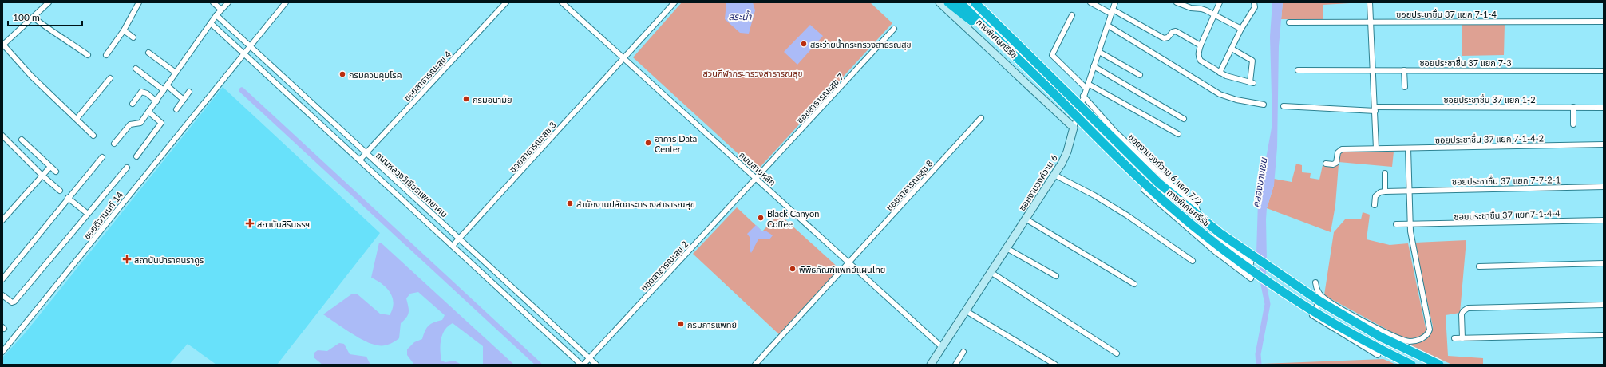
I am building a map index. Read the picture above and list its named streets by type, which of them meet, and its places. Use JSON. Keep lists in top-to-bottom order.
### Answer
{
  "streets": {
    "highway": ["ทางพิเศษศรีรัช"],
    "street": [
      "ซอยประชาชื่น 37 แยก 7-1-4",
      "ซอยประชาชื่น 37 แยก 7-3",
      "ซอยสาธารณะสุข 4",
      "ซอยสาธารณะสุข 7",
      "ซอยประชาชื่น 37 แยก 1-2",
      "ซอยประชาชื่น 37 แยก 7-1-4-2",
      "ซอยสาธารณะสุข 3",
      "ถนนสายหลัก",
      "ซอยงามวงศ์วาน 6 แยก 7/2",
      "ซอยประชาชื่น 37 แยก 7-7-2-1",
      "ซอยงามวงศ์วาน 6",
      "ถนนหลวงวิเชียรแพทยาคม",
      "ซอยสาธารณะสุข 8",
      "ซอยประชาชื่น 37 แยก7-1-4-4",
      "ซอยติวานนท์ 14",
      "ซอยสาธารณะสุข 2"
    ]
  },
  "crossings": [
    ["ซอยสาธารณะสุข 4", "ถนนหลวงวิเชียรแพทยาคม"],
    ["ซอยสาธารณะสุข 7", "ถนนสายหลัก"],
    ["ซอยสาธารณะสุข 7", "ซอยสาธารณะสุข 2"],
    ["ซอยสาธารณะสุข 3", "ถนนสายหลัก"],
    ["ซอยสาธารณะสุข 3", "ถนนหลวงวิเชียรแพทยาคม"],
    ["ถนนสายหลัก", "ซอยงามวงศ์วาน 6"],
    ["ถนนสายหลัก", "ซอยสาธารณะสุข 8"],
    ["ถนนสายหลัก", "ซอยสาธารณะสุข 2"],
    ["ถนนหลวงวิเชียรแพทยาคม", "ซอยติวานนท์ 14"],
    ["ถนนหลวงวิเชียรแพทยาคม", "ซอยสาธารณะสุข 2"]
  ],
  "water": ["สระน้ำ", "คลองบางเขน"],
  "parks": ["สวนกีฬากระทรวงสาธารณสุข"],
  "places": {
    "other": [
      "สระว่ายน้ำกระทรวงสาธรณสุข",
      "กรมควบคุมโรค",
      "กรมอนามัย",
      "อาคาร Data Center",
      "สำนักงานปลัดกระทรวงสาธารณสุข",
      "Black Canyon Coffee",
      "พิพิธภัณฑ์แพทย์แผนไทย",
      "กรมการแพทย์"
    ],
    "health": ["สถาบันสิรินธรฯ", "สถาบันบำราศนราดูร"]
  },
  "scale_bar": "100 m"
}
